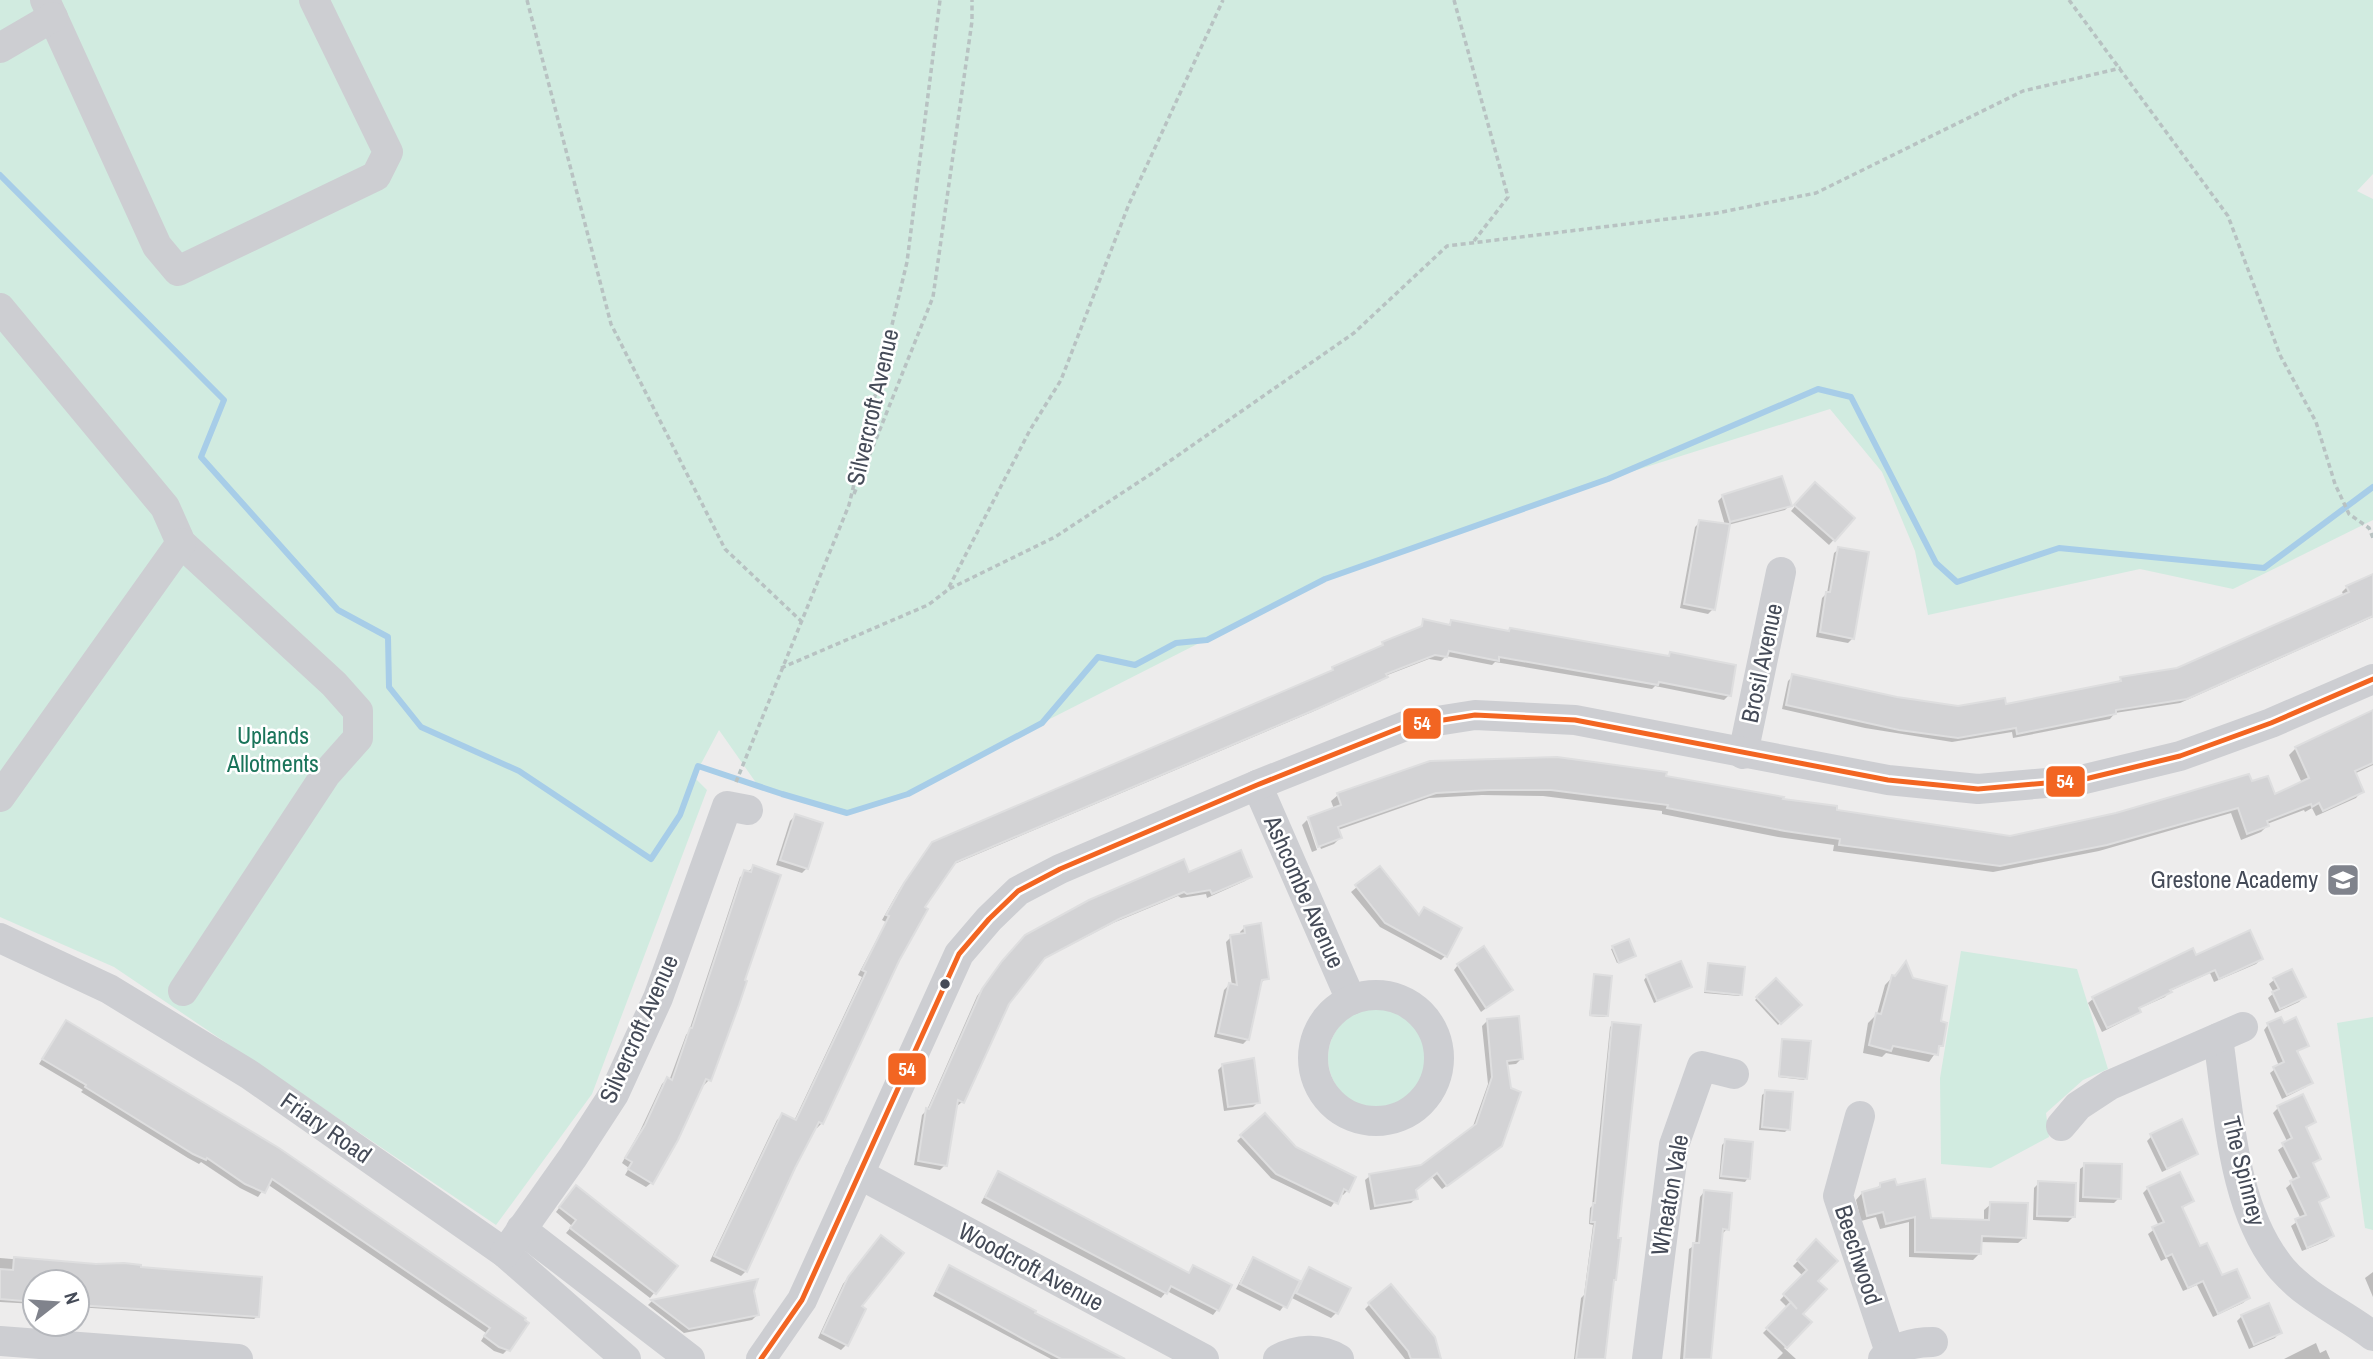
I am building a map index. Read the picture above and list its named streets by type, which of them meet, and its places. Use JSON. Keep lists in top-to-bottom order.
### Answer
{
  "streets": {
    "street": [
      "Silvercroft Avenue",
      "Brosil Avenue",
      "Ashcombe Avenue",
      "Friary Road",
      "The Spinney",
      "Wheaton Vale",
      "Beechwood",
      "Woodcroft Avenue"
    ]
  },
  "crossings": [
    ["Silvercroft Avenue", "Friary Road"]
  ],
  "parks": ["Uplands Allotments"],
  "places": {
    "school or university": ["Grestone Academy"]
  },
  "lines": ["transit line 54"],
  "north": "right"
}
